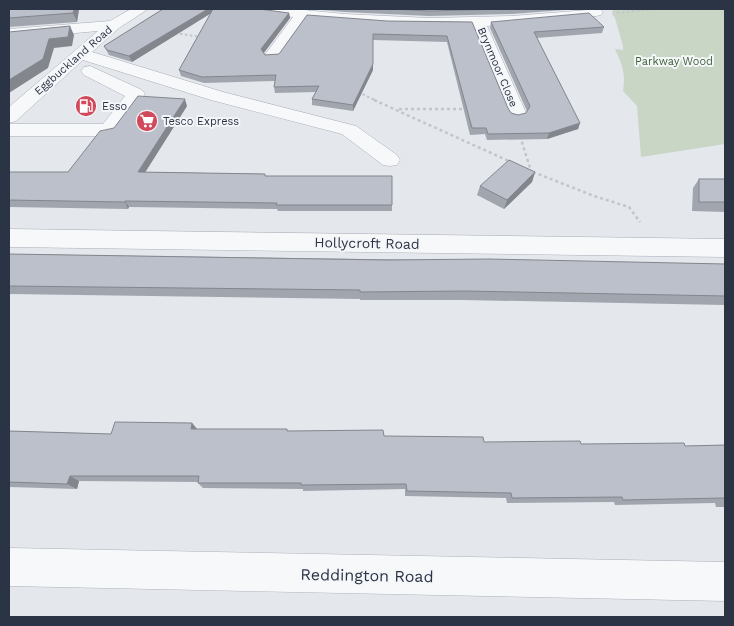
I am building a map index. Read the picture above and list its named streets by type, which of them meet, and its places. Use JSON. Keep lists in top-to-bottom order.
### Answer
{
  "streets": {
    "street": [
      "Eggbuckland Road",
      "Brynmoor Close",
      "Hollycroft Road",
      "Reddington Road"
    ]
  },
  "parks": ["Parkway Wood"],
  "places": {
    "fuel station": ["Esso"],
    "supermarket": ["Tesco Express"]
  }
}
